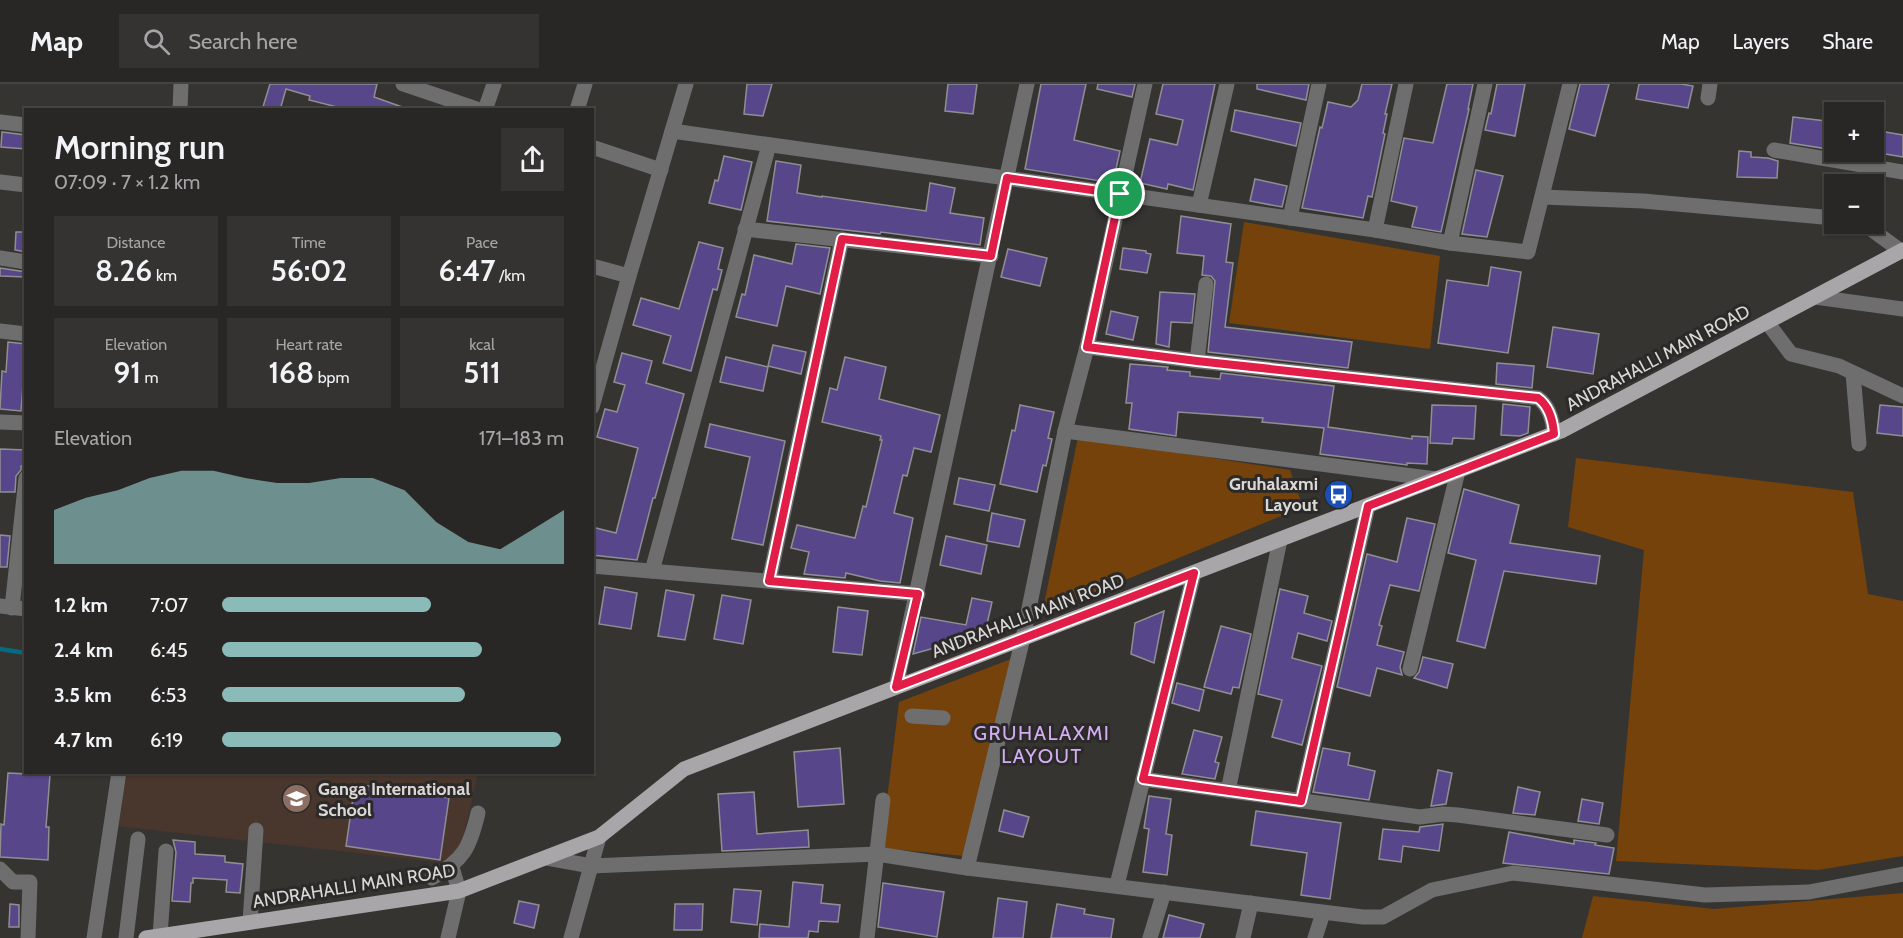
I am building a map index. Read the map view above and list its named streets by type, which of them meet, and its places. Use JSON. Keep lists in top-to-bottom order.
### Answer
{
  "streets": {
    "main road": ["ANDRAHALLI MAIN ROAD"]
  },
  "districts": ["GRUHALAXMI LAYOUT"],
  "places": {
    "bus stop": ["Gruhalaxmi Layout"],
    "school or university": ["Ganga International School"]
  },
  "page": {
    "header": "Map",
    "search": "Search here",
    "nav": ["Map", "Layers", "Share"],
    "map_buttons": ["+", "−"],
    "heading": ["Morning run", "07:09 · 7 × 1.2 km"],
    "stats": [
      ["Distance", "8.26 km"],
      ["Time", "56:02"],
      ["Pace", "6:47 /km"],
      ["Elevation", "91 m"],
      ["Heart rate", "168 bpm"],
      ["kcal", "511"]
    ],
    "chart": ["Elevation", "171–183 m"],
    "list": [
      {
        "name": "1.2 km",
        "note": "7:07"
      },
      {
        "name": "2.4 km",
        "note": "6:45"
      },
      {
        "name": "3.5 km",
        "note": "6:53"
      },
      {
        "name": "4.7 km",
        "note": "6:19"
      }
    ]
  }
}
